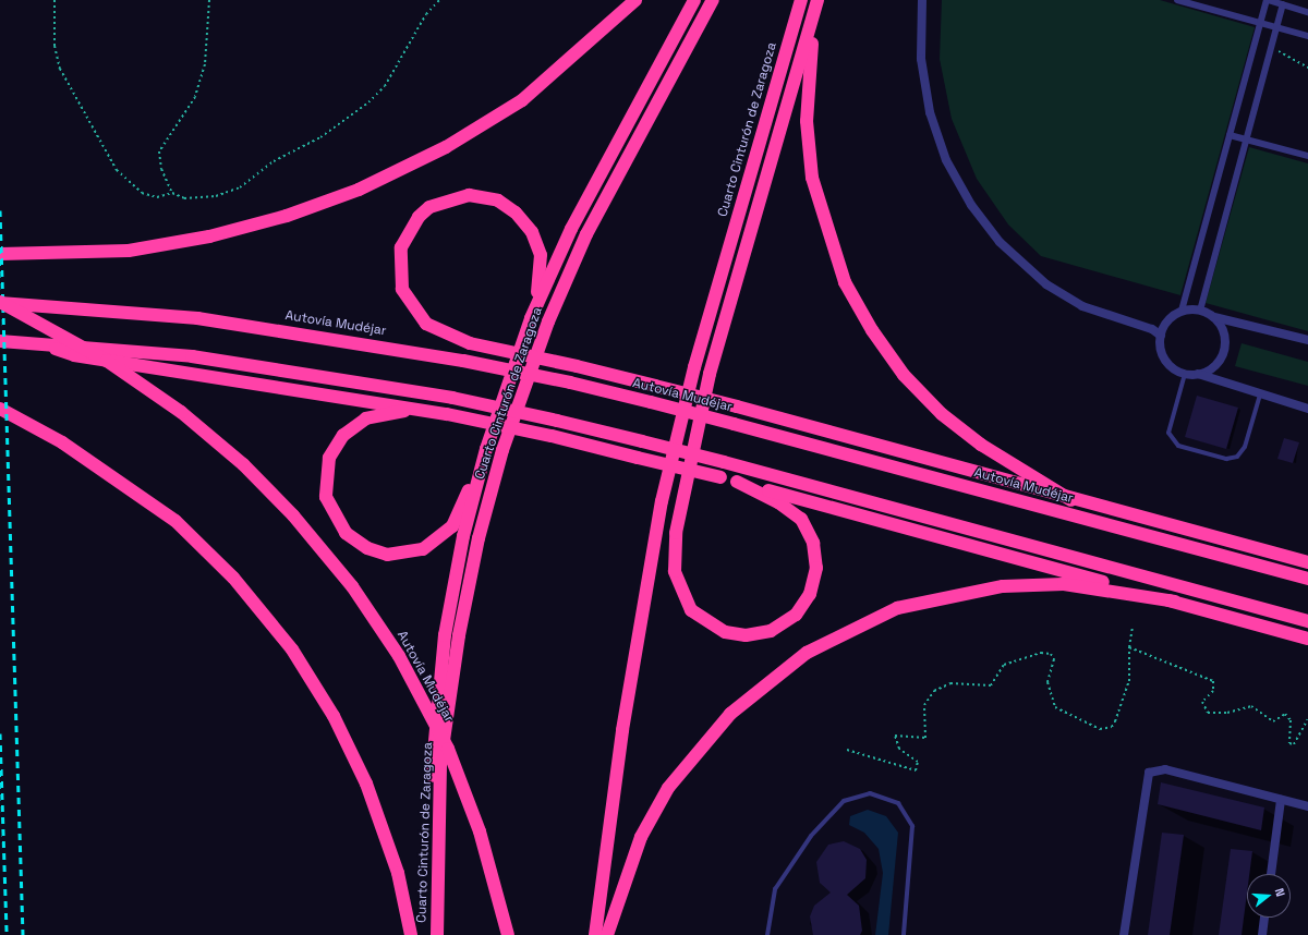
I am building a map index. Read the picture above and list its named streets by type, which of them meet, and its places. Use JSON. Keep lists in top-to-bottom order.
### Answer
{
  "streets": {
    "highway": ["Cuarto Cinturón de Zaragoza", "Autovía Mudéjar"]
  },
  "north": "right"
}
